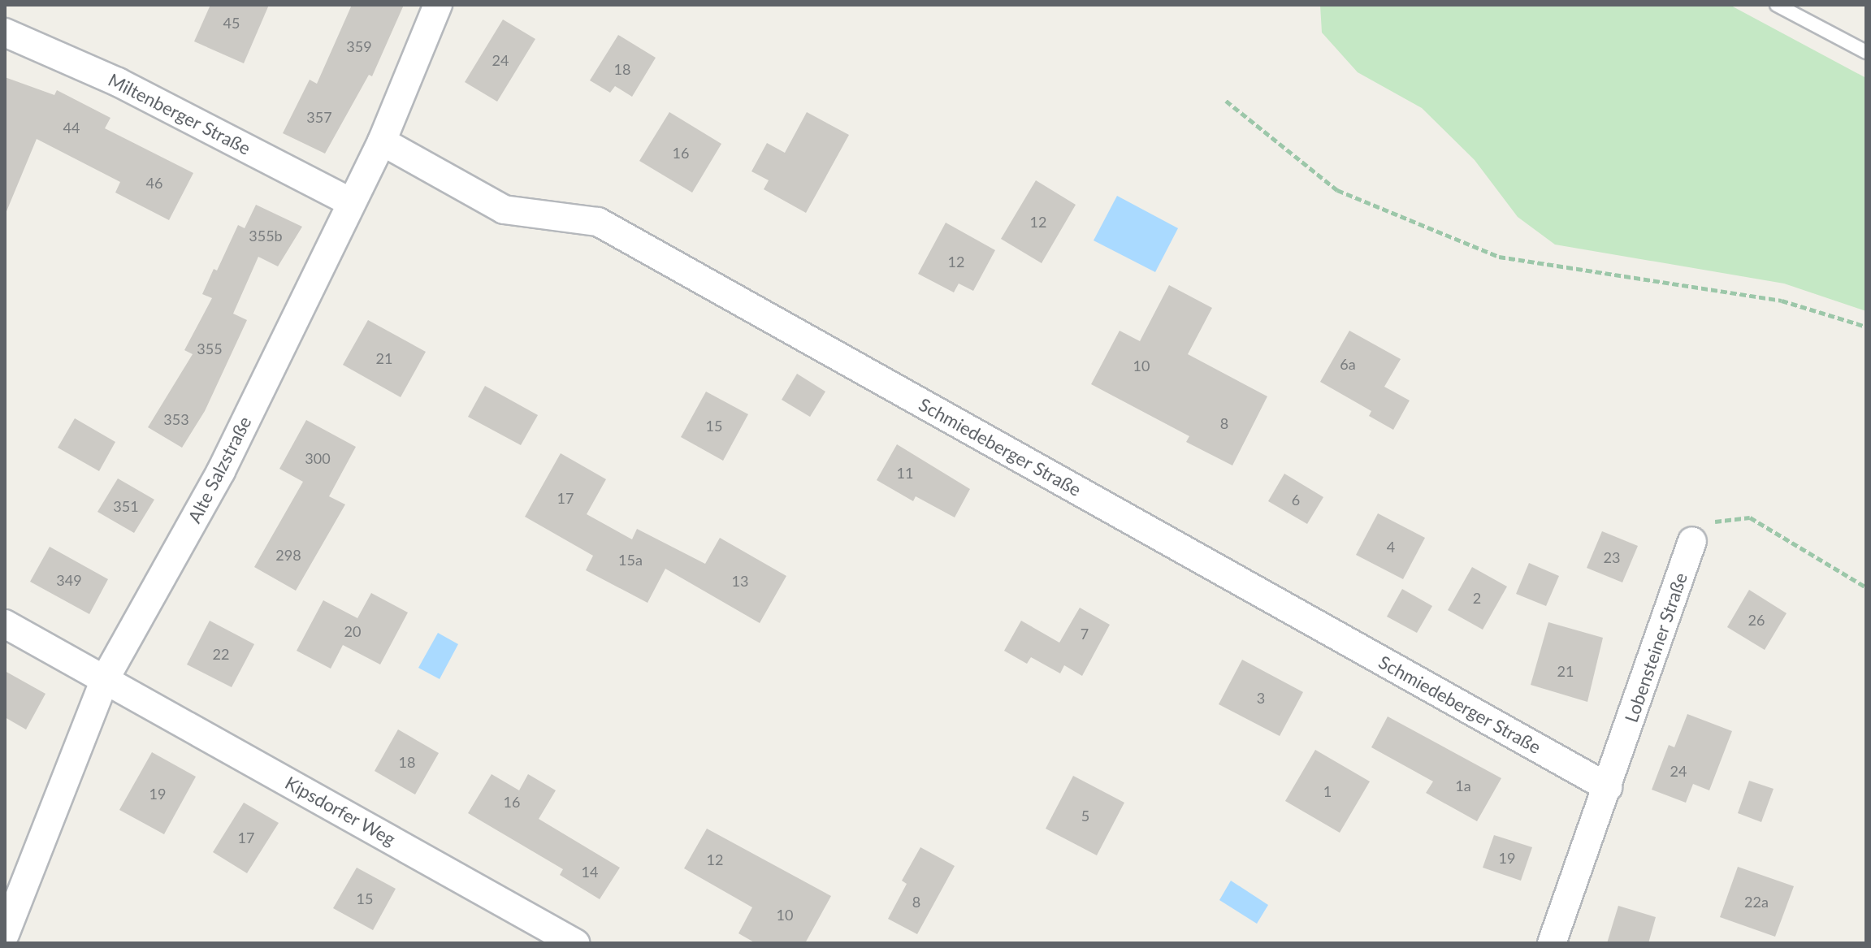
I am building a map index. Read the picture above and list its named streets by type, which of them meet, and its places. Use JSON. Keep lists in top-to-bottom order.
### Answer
{
  "streets": {
    "street": [
      "Miltenberger Straße",
      "Schmiedeberger Straße",
      "Alte Salzstraße",
      "Lobensteiner Straße",
      "Kipsdorfer Weg"
    ]
  },
  "crossings": [
    ["Miltenberger Straße", "Alte Salzstraße"],
    ["Schmiedeberger Straße", "Alte Salzstraße"],
    ["Schmiedeberger Straße", "Lobensteiner Straße"],
    ["Alte Salzstraße", "Kipsdorfer Weg"]
  ],
  "house_numbers": [
    "45",
    "359",
    "24",
    "18",
    "357",
    "44",
    "16",
    "46",
    "12",
    "355b",
    "12",
    "355",
    "21",
    "6a",
    "10",
    "353",
    "8",
    "15",
    "300",
    "11",
    "17",
    "6",
    "351",
    "4",
    "298",
    "23",
    "15a",
    "349",
    "13",
    "2",
    "26",
    "20",
    "7",
    "22",
    "21",
    "3",
    "18",
    "24",
    "1a",
    "1",
    "19",
    "16",
    "5",
    "17",
    "19",
    "12",
    "14",
    "15",
    "8",
    "22a",
    "10"
  ]
}
